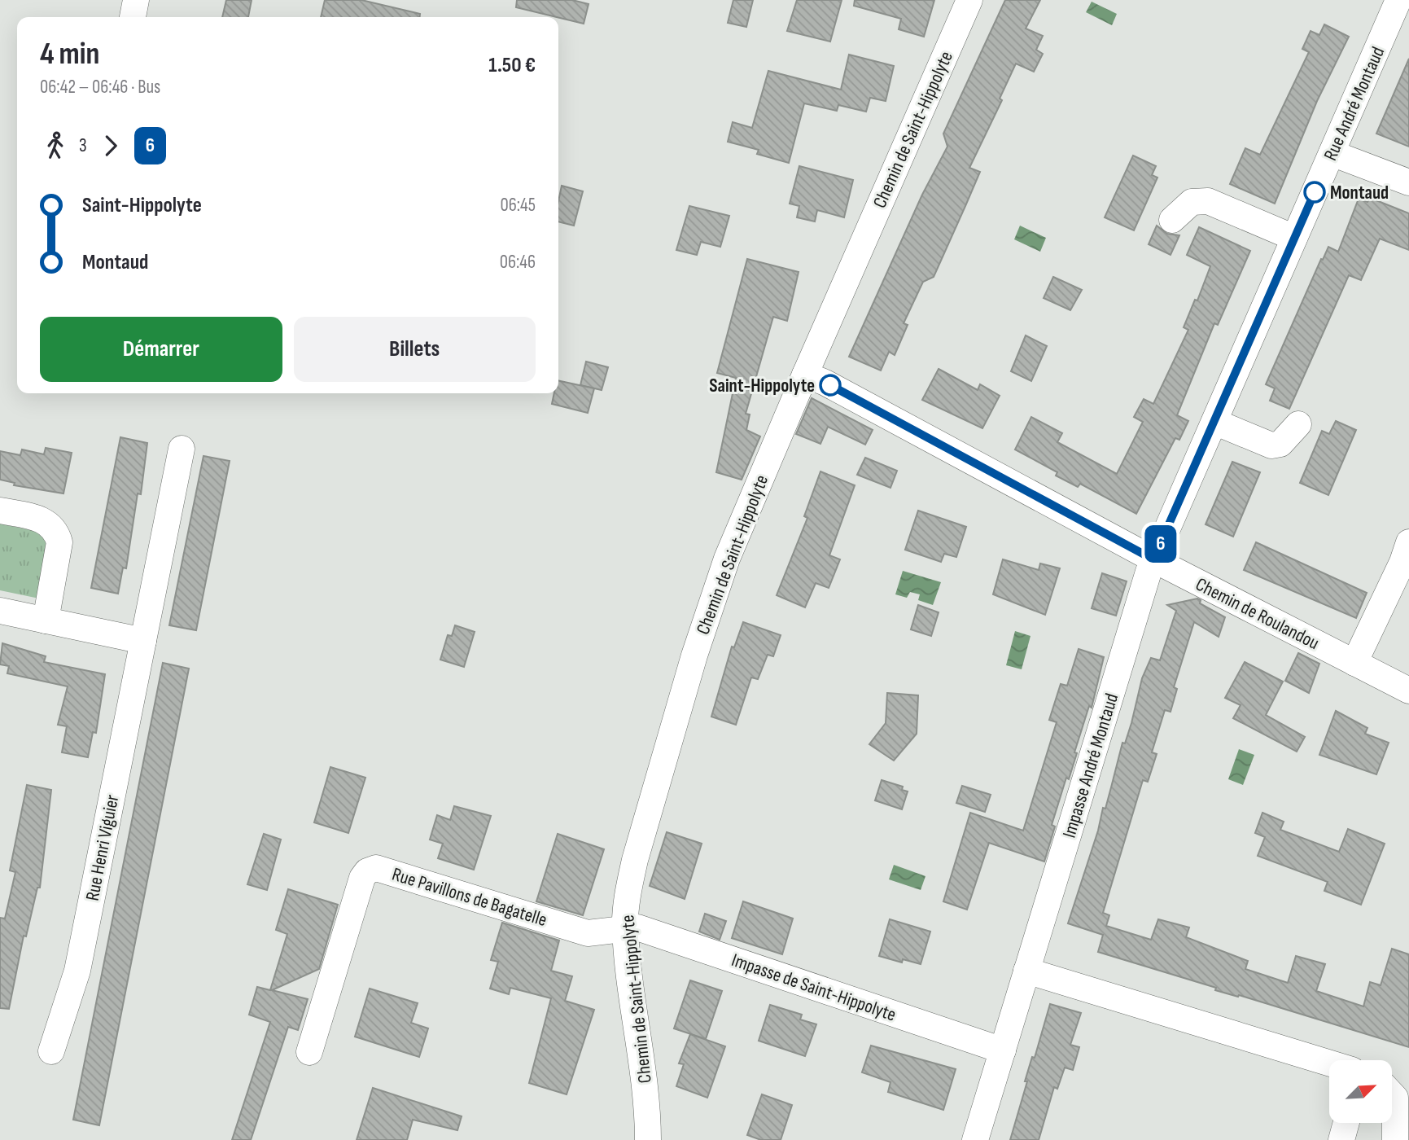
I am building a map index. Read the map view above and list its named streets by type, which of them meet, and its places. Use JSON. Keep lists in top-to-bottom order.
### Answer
{
  "streets": {
    "street": [
      "Rue André Montaud",
      "Chemin de Saint-Hippolyte",
      "Chemin de Roulandou",
      "Impasse André Montaud",
      "Rue Henri Viguier",
      "Rue Pavillons de Bagatelle",
      "Impasse de Saint-Hippolyte"
    ]
  },
  "crossings": [
    ["Rue André Montaud", "Chemin de Roulandou"],
    ["Rue André Montaud", "Impasse André Montaud"],
    ["Chemin de Saint-Hippolyte", "Chemin de Roulandou"],
    ["Chemin de Saint-Hippolyte", "Rue Pavillons de Bagatelle"],
    ["Chemin de Saint-Hippolyte", "Impasse de Saint-Hippolyte"],
    ["Chemin de Roulandou", "Impasse André Montaud"],
    ["Impasse André Montaud", "Impasse de Saint-Hippolyte"],
    ["Rue Pavillons de Bagatelle", "Impasse de Saint-Hippolyte"]
  ],
  "places": ["Montaud", "Saint-Hippolyte"],
  "lines": ["bus line 6"],
  "north": "top right",
  "page": {
    "on_map": "6",
    "heading": ["4 min", "06:42 – 06:46 · Bus", "1.50 €"],
    "legs": ["3", "6"],
    "list": [
      {
        "name": "Saint-Hippolyte",
        "value": "06:45"
      },
      {
        "name": "Montaud",
        "value": "06:46"
      }
    ],
    "buttons": ["Démarrer", "Billets"]
  }
}
